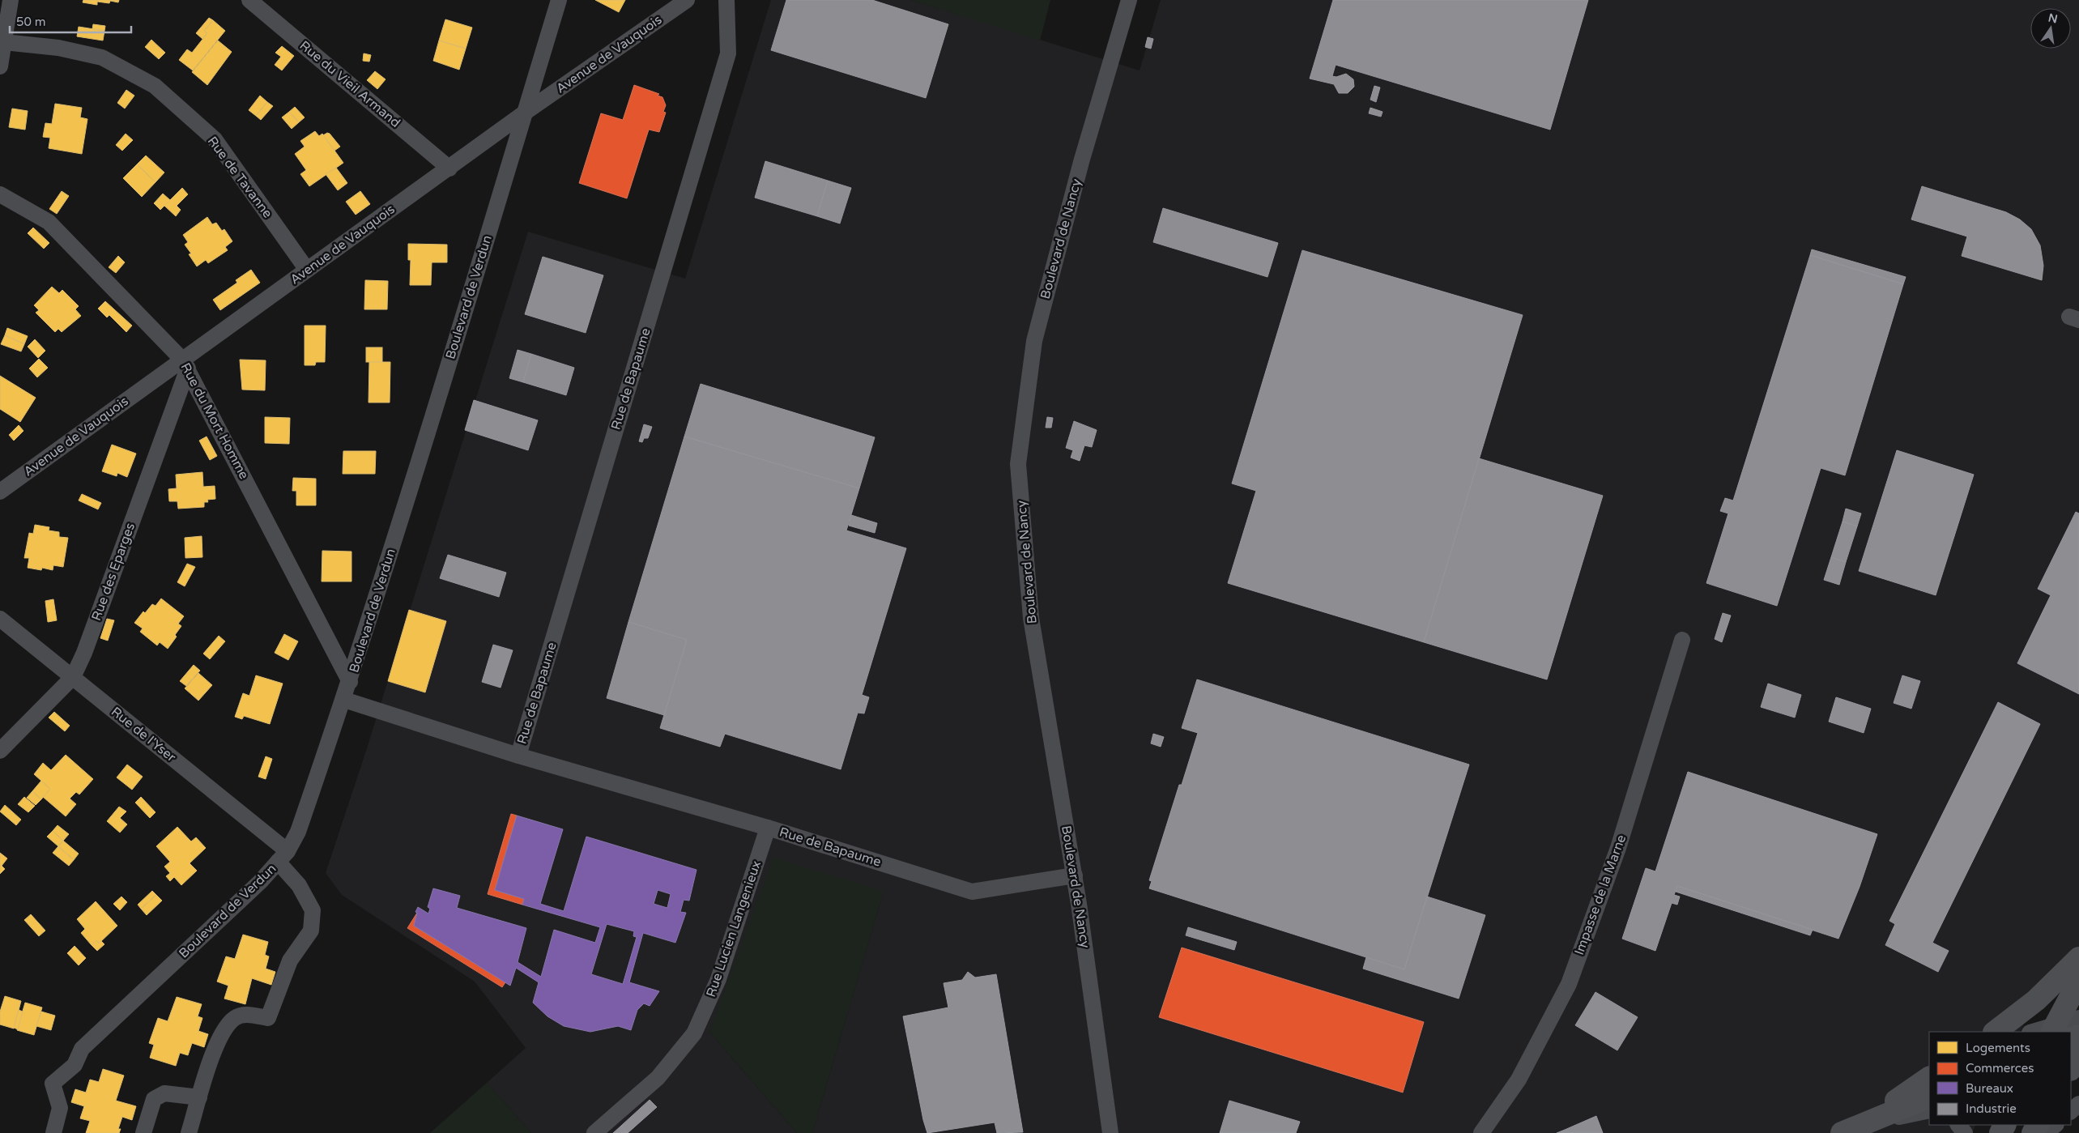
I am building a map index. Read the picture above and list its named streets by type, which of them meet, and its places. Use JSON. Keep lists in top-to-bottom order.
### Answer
{
  "streets": {
    "street": [
      "Avenue de Vauquois",
      "Rue du Vieil Armand",
      "Rue de Tavanne",
      "Boulevard de Nancy",
      "Boulevard de Verdun",
      "Rue de Bapaume",
      "Rue du Mort Homme",
      "Rue des Eparges",
      "Rue de l'Yser",
      "Impasse de la Marne",
      "Rue Lucien Langenieux"
    ]
  },
  "crossings": [
    ["Avenue de Vauquois", "Rue du Vieil Armand"],
    ["Avenue de Vauquois", "Rue de Tavanne"],
    ["Avenue de Vauquois", "Boulevard de Verdun"],
    ["Avenue de Vauquois", "Rue du Mort Homme"],
    ["Avenue de Vauquois", "Rue des Eparges"],
    ["Boulevard de Nancy", "Rue de Bapaume"],
    ["Boulevard de Verdun", "Rue de Bapaume"],
    ["Boulevard de Verdun", "Rue du Mort Homme"],
    ["Boulevard de Verdun", "Rue de l'Yser"],
    ["Rue de Bapaume", "Rue Lucien Langenieux"],
    ["Rue du Mort Homme", "Rue des Eparges"],
    ["Rue des Eparges", "Rue de l'Yser"]
  ],
  "legend": [
    "Logements",
    "Commerces",
    "Bureaux",
    "Industrie"
  ],
  "scale_bar": "50 m",
  "north": "top"
}
